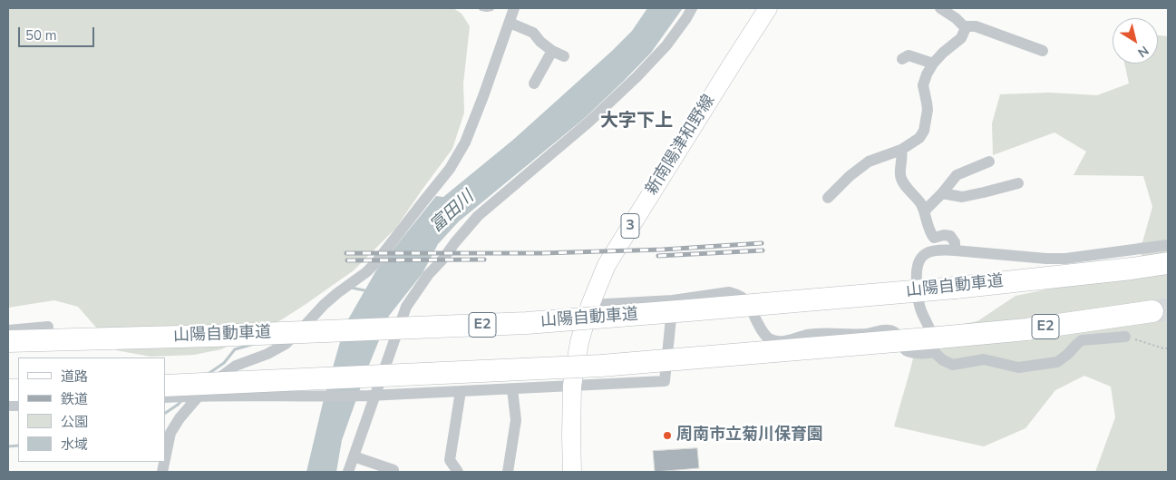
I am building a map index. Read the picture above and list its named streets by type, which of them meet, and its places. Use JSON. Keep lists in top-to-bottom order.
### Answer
{
  "streets": {
    "highway": ["山陽自動車道", "E2"],
    "main road": ["新南陽津和野線", "3"]
  },
  "districts": ["大字下上"],
  "water": ["富田川"],
  "places": ["周南市立菊川保育園"],
  "legend": [
    "道路",
    "鉄道",
    "公園",
    "水域"
  ],
  "scale_bar": "50 m",
  "north": "bottom right"
}
